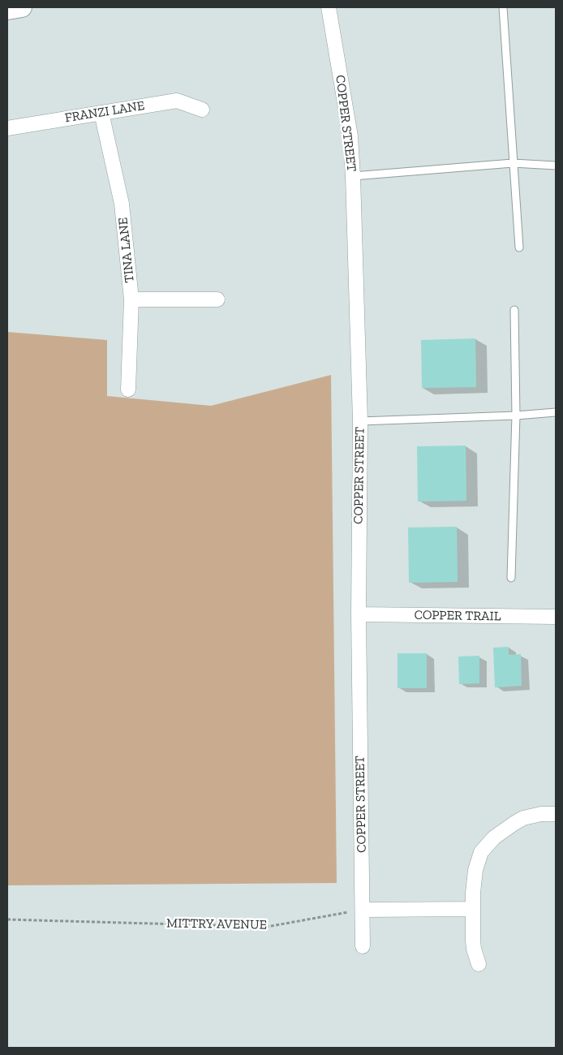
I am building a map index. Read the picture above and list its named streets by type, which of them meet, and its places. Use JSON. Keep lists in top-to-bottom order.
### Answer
{
  "streets": {
    "street": [
      "FRANZI LANE",
      "COPPER STREET",
      "TINA LANE",
      "COPPER TRAIL"
    ],
    "path": ["MITTRY AVENUE"]
  },
  "crossings": [
    ["FRANZI LANE", "TINA LANE"],
    ["COPPER STREET", "COPPER TRAIL"],
    ["COPPER STREET", "MITTRY AVENUE"]
  ]
}
